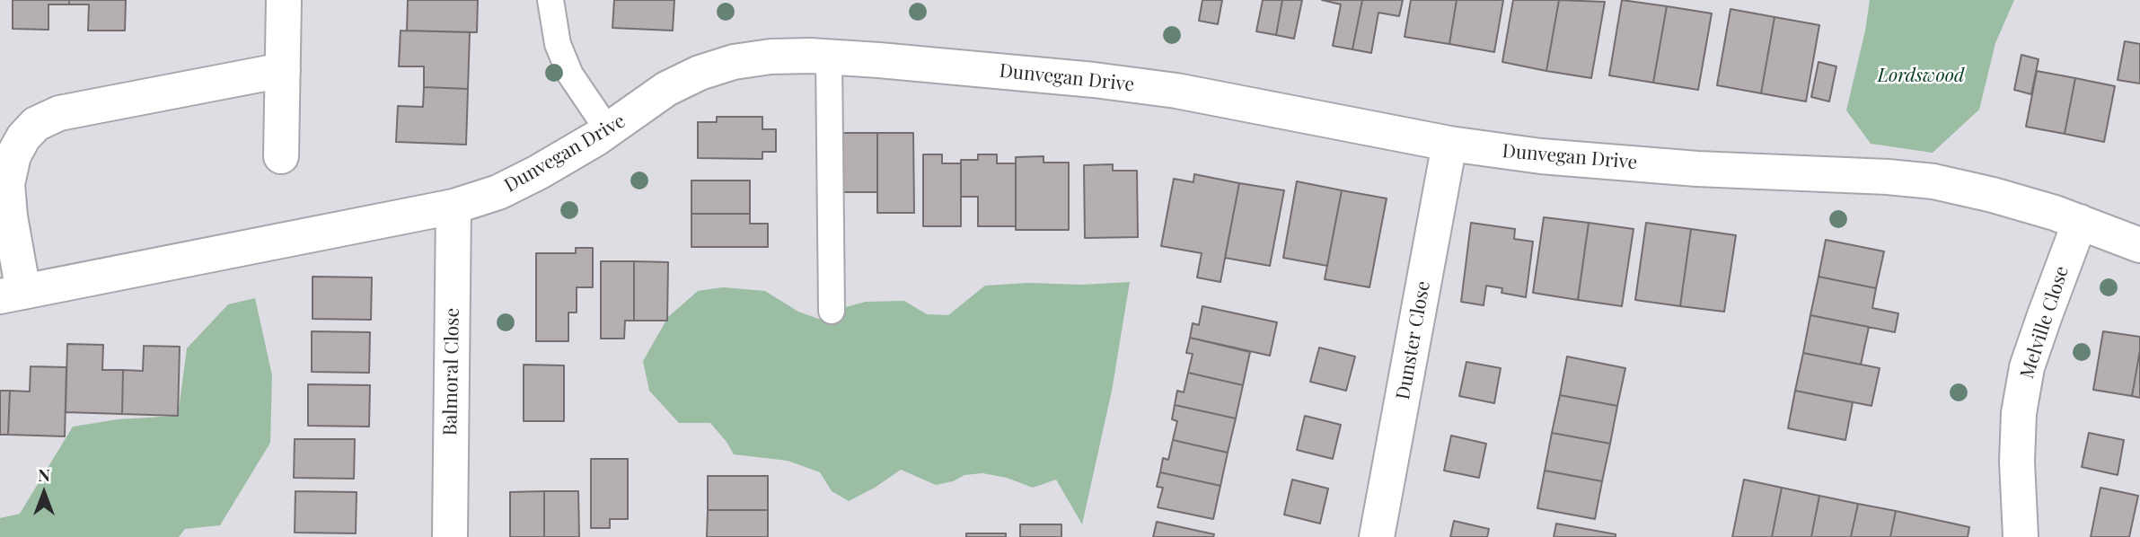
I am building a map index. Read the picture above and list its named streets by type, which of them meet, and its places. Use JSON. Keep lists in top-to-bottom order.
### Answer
{
  "streets": {
    "street": [
      "Dunvegan Drive",
      "Melville Close",
      "Dunster Close",
      "Balmoral Close"
    ]
  },
  "crossings": [
    ["Dunvegan Drive", "Melville Close"],
    ["Dunvegan Drive", "Dunster Close"],
    ["Dunvegan Drive", "Balmoral Close"]
  ],
  "parks": ["Lordswood"],
  "north": "top"
}
